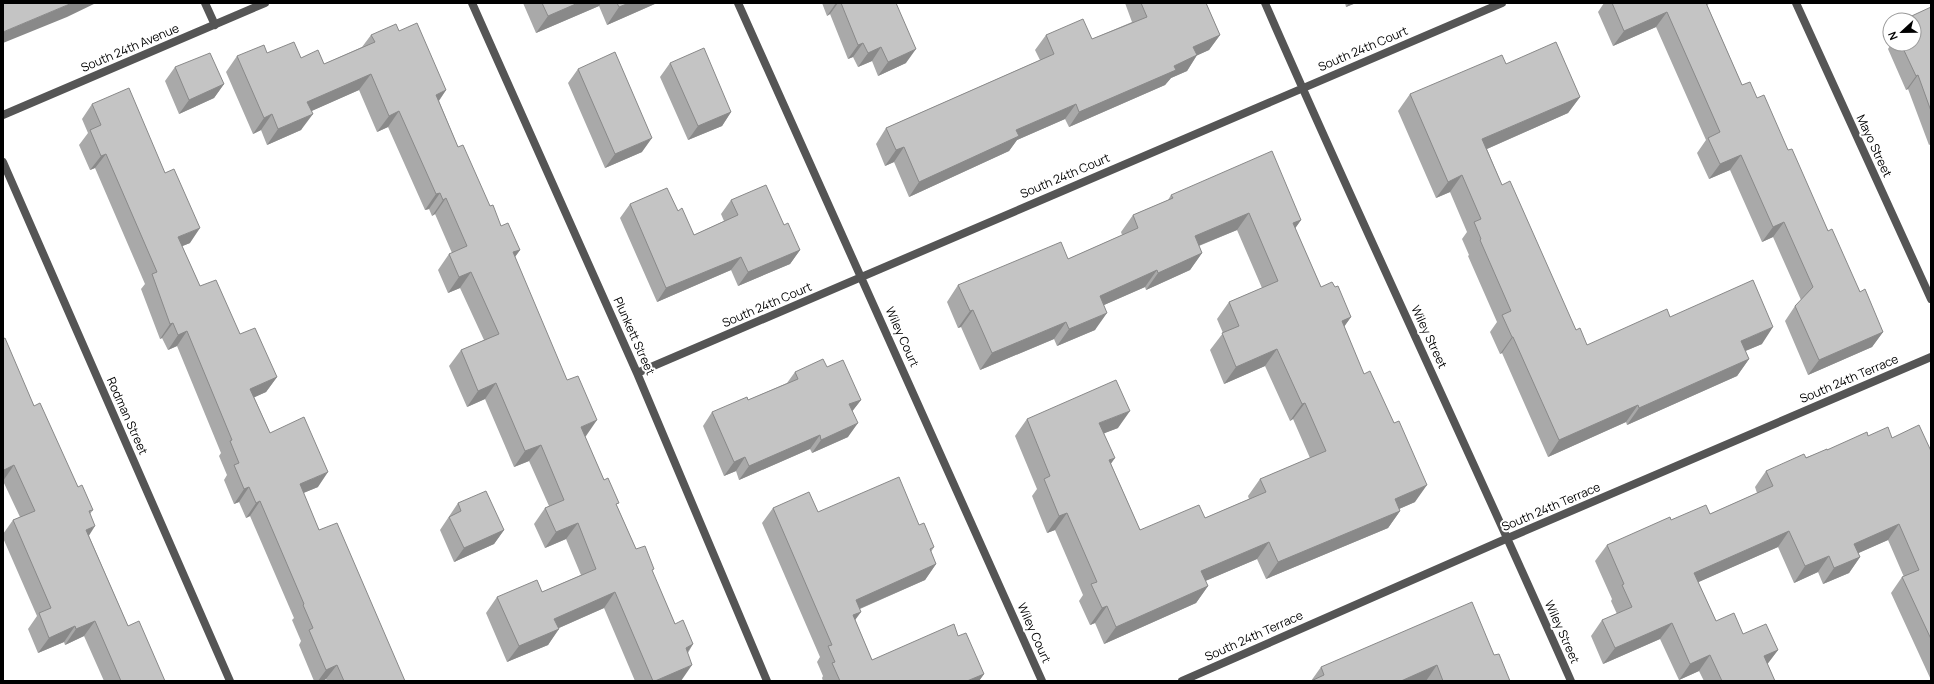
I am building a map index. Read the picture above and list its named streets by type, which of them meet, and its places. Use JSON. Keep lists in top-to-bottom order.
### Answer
{
  "streets": {
    "street": [
      "South 24th Avenue",
      "South 24th Court",
      "Mayo Street",
      "Plunkett Street",
      "Wiley Court",
      "Wiley Street",
      "South 24th Terrace",
      "Rodman Street"
    ]
  },
  "crossings": [
    ["South 24th Court", "Plunkett Street"],
    ["South 24th Court", "Wiley Court"],
    ["South 24th Court", "Wiley Street"],
    ["Wiley Street", "South 24th Terrace"]
  ],
  "north": "left"
}
